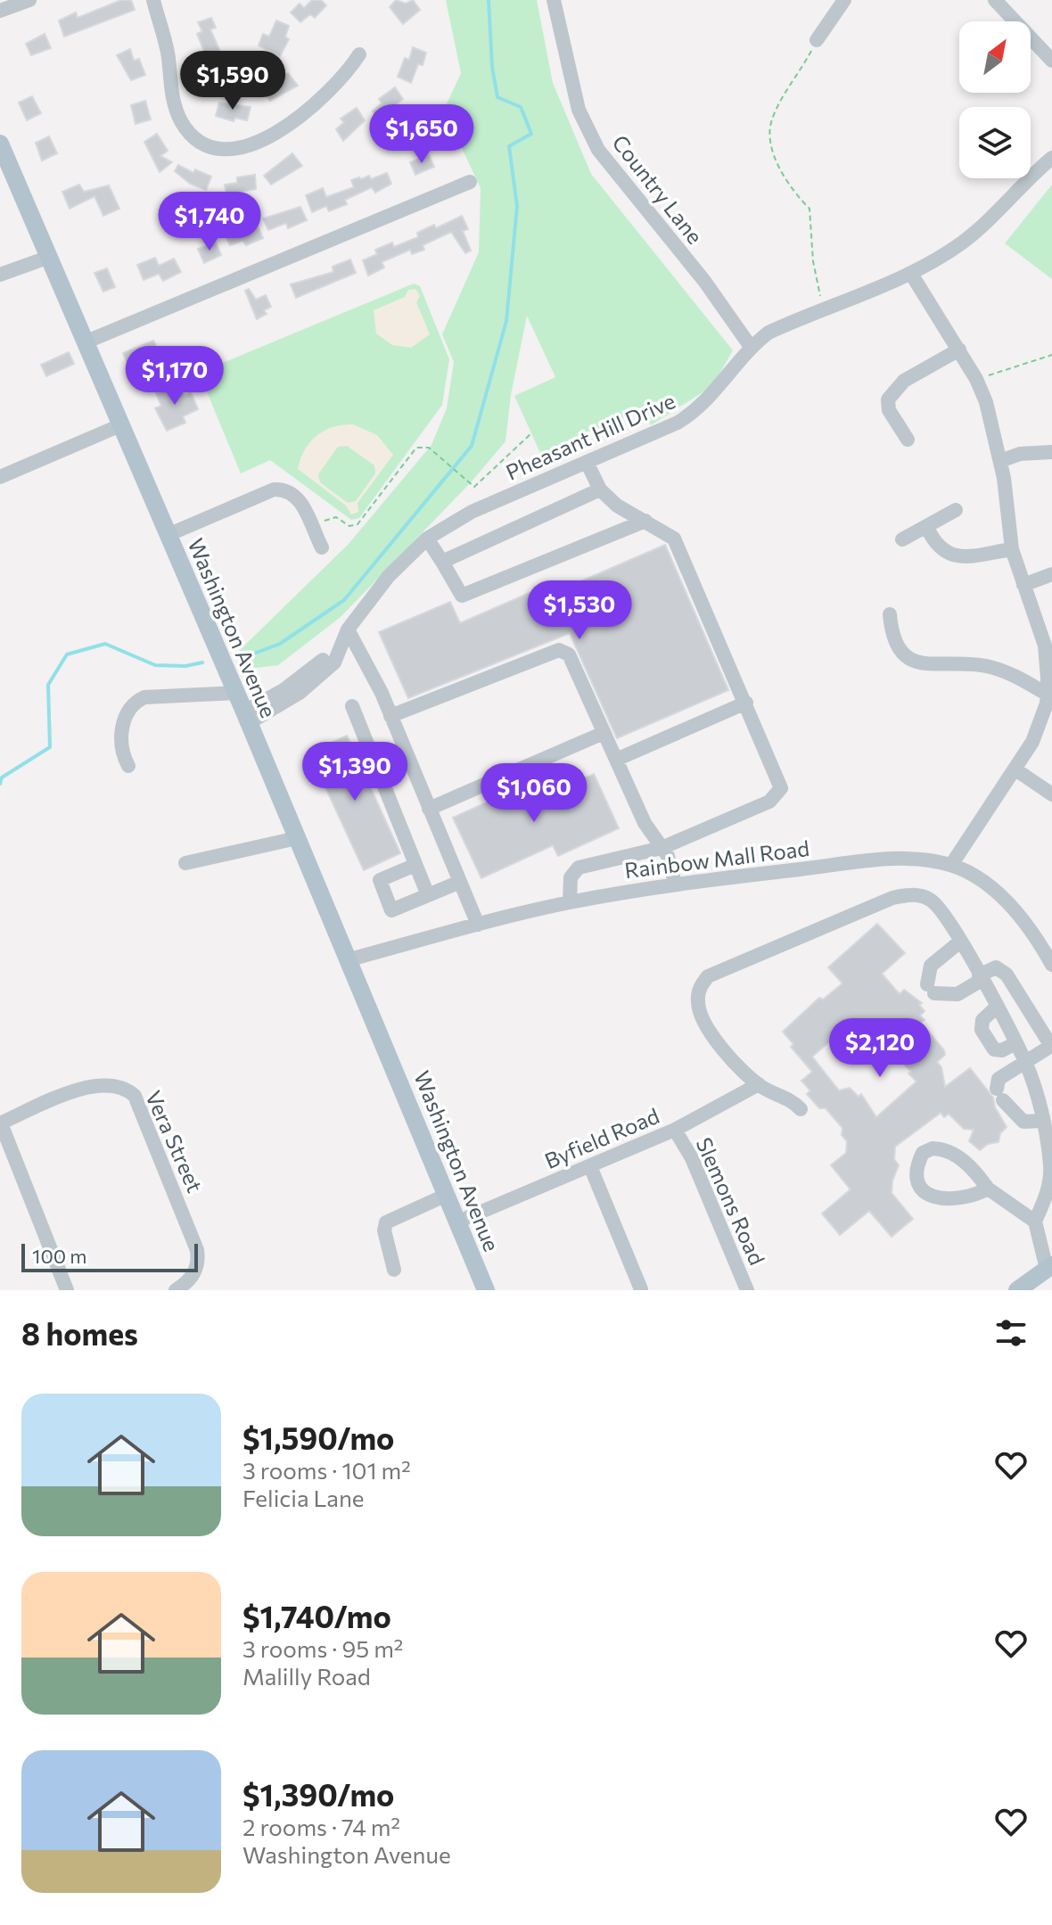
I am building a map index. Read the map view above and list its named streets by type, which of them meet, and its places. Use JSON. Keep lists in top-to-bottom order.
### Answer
{
  "streets": {
    "main road": ["Washington Avenue"],
    "street": [
      "Country Lane",
      "Pheasant Hill Drive",
      "Rainbow Mall Road",
      "Byfield Road",
      "Vera Street",
      "Slemons Road"
    ]
  },
  "crossings": [
    ["Country Lane", "Pheasant Hill Drive"],
    ["Pheasant Hill Drive", "Washington Avenue"],
    ["Washington Avenue", "Rainbow Mall Road"],
    ["Washington Avenue", "Byfield Road"],
    ["Byfield Road", "Slemons Road"]
  ],
  "scale_bar": "100 m",
  "north": "top right",
  "page": {
    "price": [
      "$1,590",
      "$1,650",
      "$1,740",
      "$1,170",
      "$1,530",
      "$1,390",
      "$1,060",
      "$2,120"
    ],
    "scale": "100 m",
    "heading": "8 homes",
    "list": [
      {
        "name": "$1,590/mo",
        "note": "3 rooms · 101 m² · Felicia Lane"
      },
      {
        "name": "$1,740/mo",
        "note": "3 rooms · 95 m² · Malilly Road"
      },
      {
        "name": "$1,390/mo",
        "note": "2 rooms · 74 m² · Washington Avenue"
      }
    ]
  }
}
